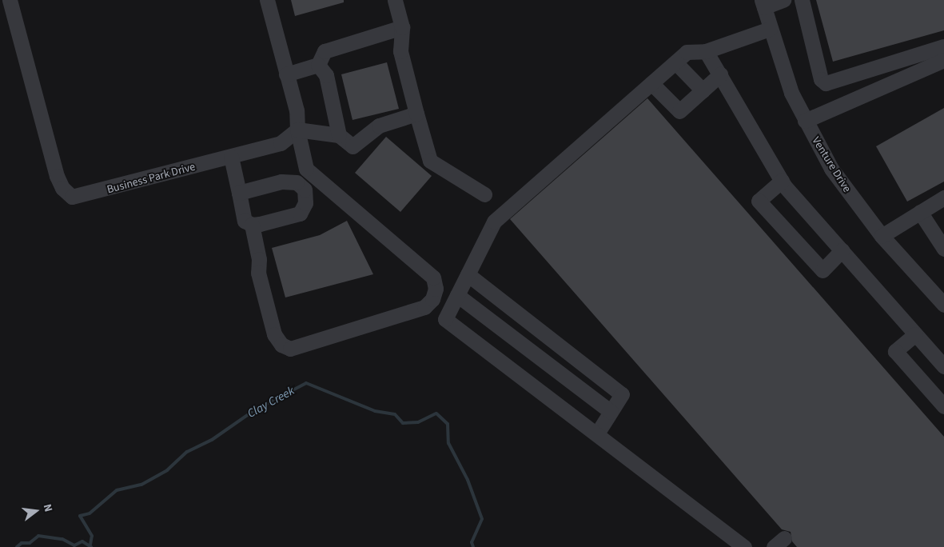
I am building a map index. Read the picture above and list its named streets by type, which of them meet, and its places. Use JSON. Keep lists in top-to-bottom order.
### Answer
{
  "streets": {
    "street": ["Venture Drive", "Business Park Drive"]
  },
  "water": ["Clay Creek"],
  "north": "right"
}
